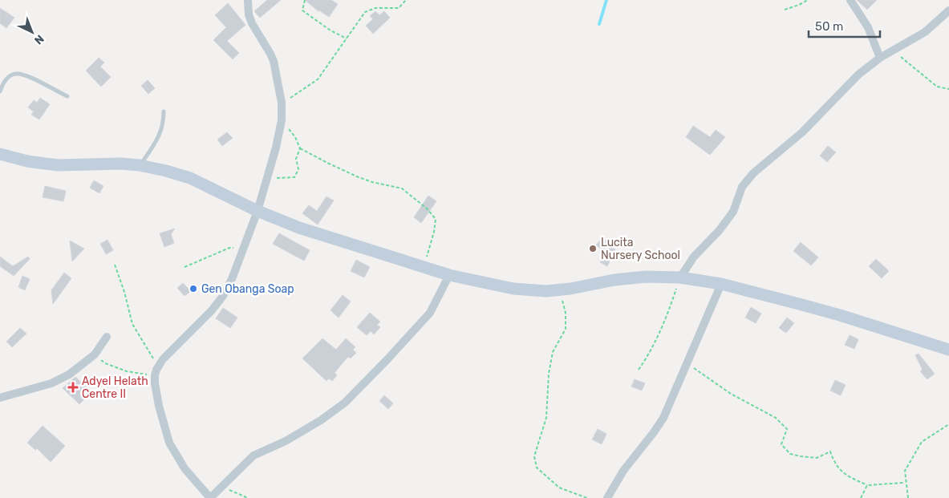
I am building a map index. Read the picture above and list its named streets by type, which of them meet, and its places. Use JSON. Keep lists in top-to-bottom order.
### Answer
{
  "places": {
    "other": ["Lucita Nursery School", "Gen Obanga Soap"],
    "health": ["Adyel Helath Centre II"]
  },
  "scale_bar": "50 m",
  "north": "bottom right"
}
